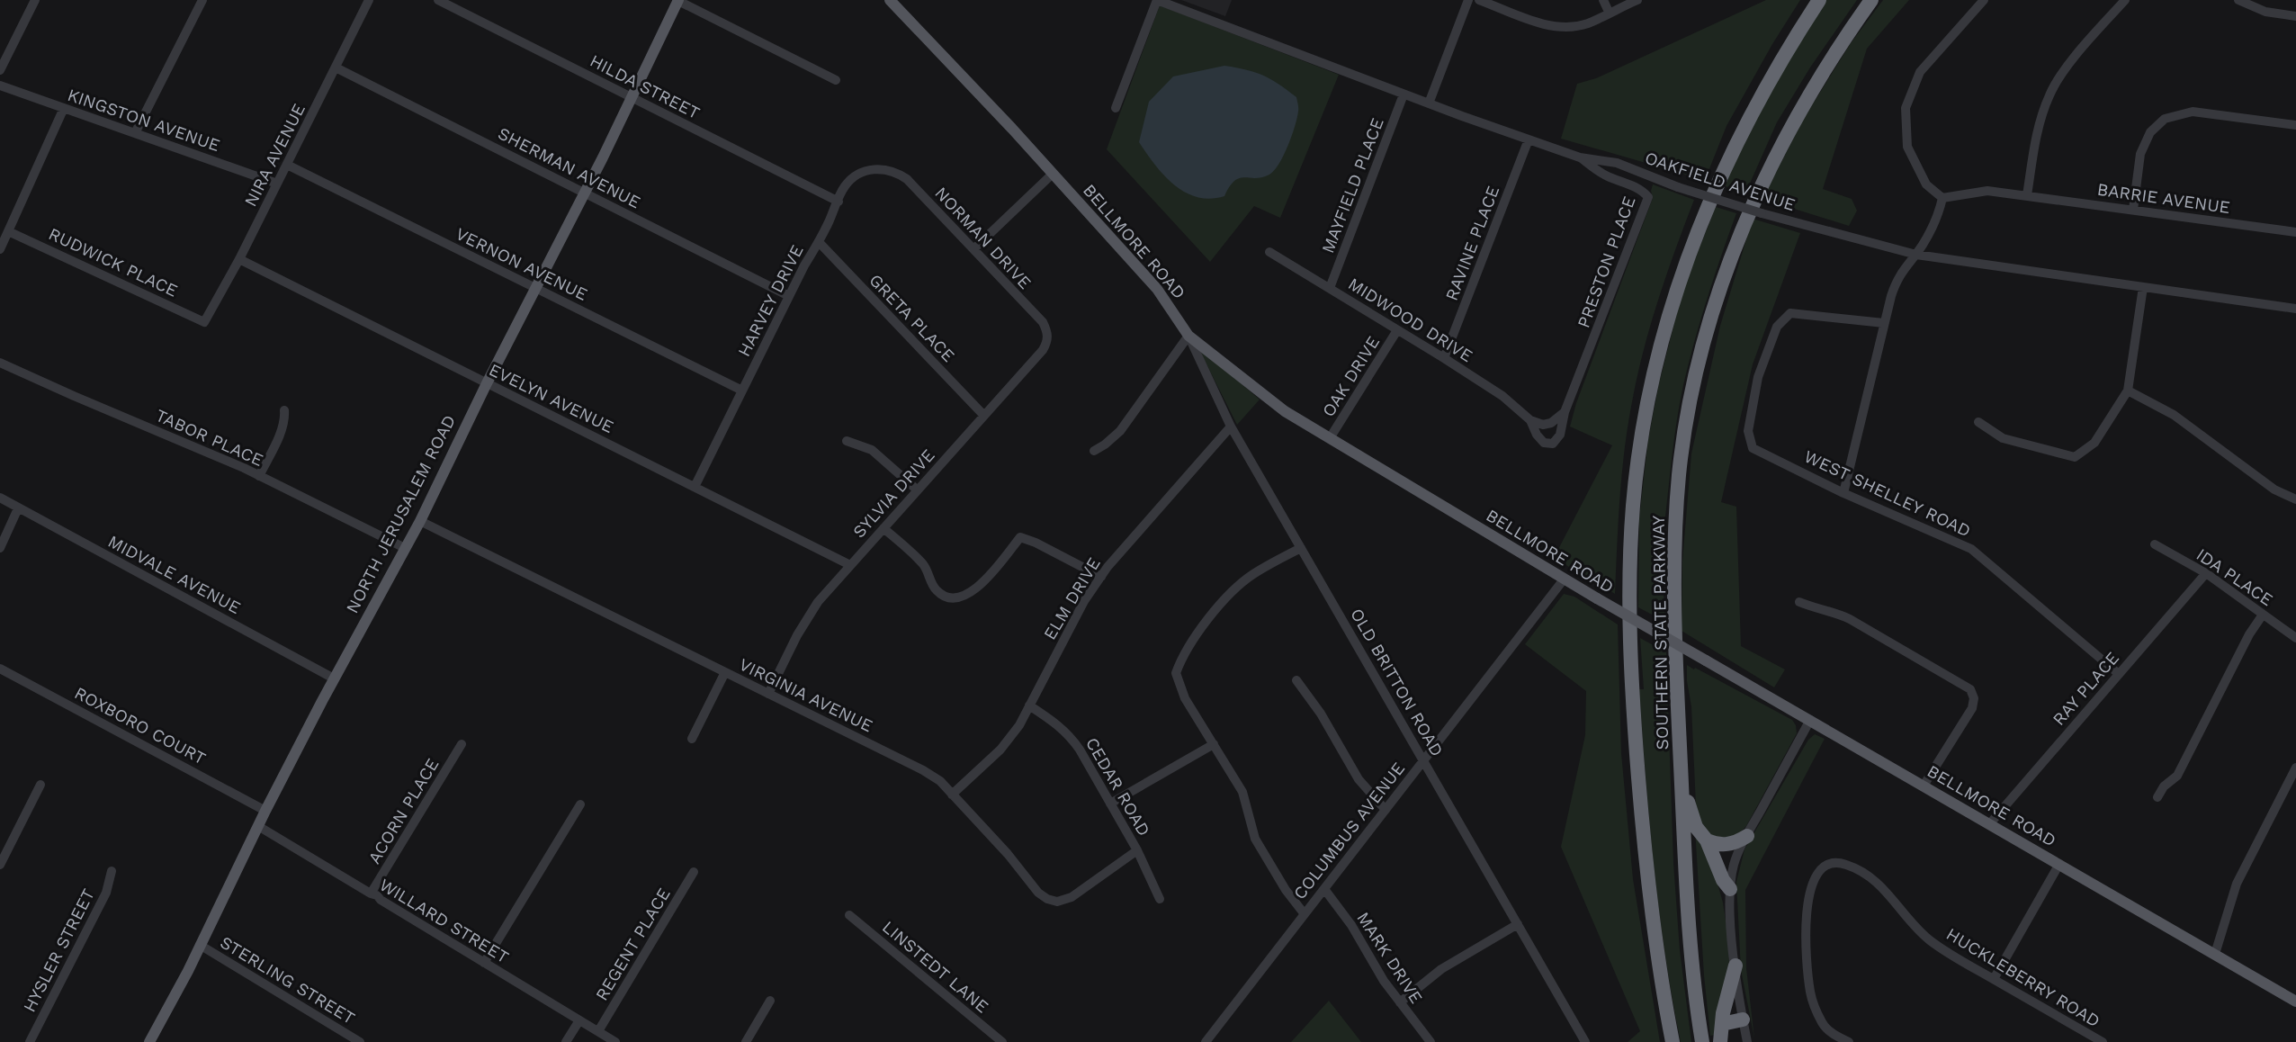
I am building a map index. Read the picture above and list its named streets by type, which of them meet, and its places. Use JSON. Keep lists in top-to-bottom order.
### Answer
{
  "streets": {
    "highway": ["SOUTHERN STATE PARKWAY"],
    "main road": ["BELLMORE ROAD", "NORTH JERUSALEM ROAD"],
    "street": [
      "HILDA STREET",
      "KINGSTON AVENUE",
      "NIRA AVENUE",
      "SHERMAN AVENUE",
      "OAKFIELD AVENUE",
      "MAYFIELD PLACE",
      "BARRIE AVENUE",
      "NORMAN DRIVE",
      "RAVINE PLACE",
      "RUDWICK PLACE",
      "PRESTON PLACE",
      "VERNON AVENUE",
      "HARVEY DRIVE",
      "GRETA PLACE",
      "MIDWOOD DRIVE",
      "OAK DRIVE",
      "EVELYN AVENUE",
      "TABOR PLACE",
      "SYLVIA DRIVE",
      "WEST SHELLEY ROAD",
      "MIDVALE AVENUE",
      "IDA PLACE",
      "ELM DRIVE",
      "OLD BRITTON ROAD",
      "RAY PLACE",
      "VIRGINIA AVENUE",
      "ROXBORO COURT",
      "CEDAR ROAD",
      "ACORN PLACE",
      "COLUMBUS AVENUE",
      "WILLARD STREET",
      "REGENT PLACE",
      "HYSLER STREET",
      "MARK DRIVE",
      "LINSTEDT LANE",
      "HUCKLEBERRY ROAD",
      "STERLING STREET"
    ]
  },
  "crossings": [
    ["HILDA STREET", "HARVEY DRIVE"],
    ["HILDA STREET", "NORTH JERUSALEM ROAD"],
    ["KINGSTON AVENUE", "NIRA AVENUE"],
    ["NIRA AVENUE", "SHERMAN AVENUE"],
    ["NIRA AVENUE", "RUDWICK PLACE"],
    ["NIRA AVENUE", "VERNON AVENUE"],
    ["NIRA AVENUE", "EVELYN AVENUE"],
    ["SHERMAN AVENUE", "HARVEY DRIVE"],
    ["SHERMAN AVENUE", "NORTH JERUSALEM ROAD"],
    ["OAKFIELD AVENUE", "MAYFIELD PLACE"],
    ["OAKFIELD AVENUE", "RAVINE PLACE"],
    ["OAKFIELD AVENUE", "PRESTON PLACE"],
    ["MAYFIELD PLACE", "MIDWOOD DRIVE"],
    ["NORMAN DRIVE", "HARVEY DRIVE"],
    ["NORMAN DRIVE", "SYLVIA DRIVE"],
    ["BELLMORE ROAD", "OAK DRIVE"],
    ["BELLMORE ROAD", "OLD BRITTON ROAD"],
    ["BELLMORE ROAD", "RAY PLACE"],
    ["BELLMORE ROAD", "COLUMBUS AVENUE"],
    ["RAVINE PLACE", "MIDWOOD DRIVE"],
    ["PRESTON PLACE", "MIDWOOD DRIVE"],
    ["VERNON AVENUE", "HARVEY DRIVE"],
    ["VERNON AVENUE", "NORTH JERUSALEM ROAD"],
    ["HARVEY DRIVE", "GRETA PLACE"],
    ["HARVEY DRIVE", "EVELYN AVENUE"],
    ["GRETA PLACE", "SYLVIA DRIVE"],
    ["MIDWOOD DRIVE", "OAK DRIVE"],
    ["EVELYN AVENUE", "SYLVIA DRIVE"],
    ["EVELYN AVENUE", "NORTH JERUSALEM ROAD"],
    ["TABOR PLACE", "NORTH JERUSALEM ROAD"],
    ["SYLVIA DRIVE", "VIRGINIA AVENUE"],
    ["WEST SHELLEY ROAD", "RAY PLACE"],
    ["NORTH JERUSALEM ROAD", "MIDVALE AVENUE"],
    ["NORTH JERUSALEM ROAD", "VIRGINIA AVENUE"],
    ["NORTH JERUSALEM ROAD", "ROXBORO COURT"],
    ["NORTH JERUSALEM ROAD", "WILLARD STREET"],
    ["NORTH JERUSALEM ROAD", "STERLING STREET"],
    ["IDA PLACE", "RAY PLACE"],
    ["ELM DRIVE", "OLD BRITTON ROAD"],
    ["ELM DRIVE", "VIRGINIA AVENUE"],
    ["ELM DRIVE", "CEDAR ROAD"],
    ["OLD BRITTON ROAD", "COLUMBUS AVENUE"],
    ["VIRGINIA AVENUE", "CEDAR ROAD"],
    ["ACORN PLACE", "WILLARD STREET"],
    ["COLUMBUS AVENUE", "MARK DRIVE"],
    ["WILLARD STREET", "REGENT PLACE"]
  ]
}
